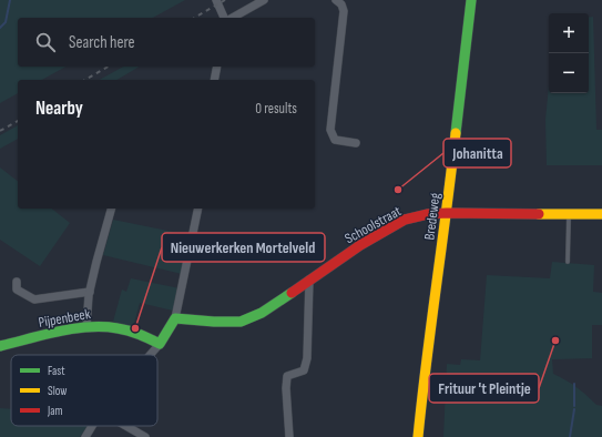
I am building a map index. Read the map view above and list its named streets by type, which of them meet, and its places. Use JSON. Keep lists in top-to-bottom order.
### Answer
{
  "streets": {
    "street": ["Bredeweg", "Schoolstraat", "Pijpenbeek"]
  },
  "crossings": [
    ["Bredeweg", "Schoolstraat"]
  ],
  "places": ["Johanitta", "Nieuwerkerken Mortelveld", "Frituur 't Pleintje"],
  "legend": ["Fast", "Slow", "Jam"],
  "page": {
    "map_buttons": ["+", "−"],
    "search": "Search here",
    "heading": ["Nearby", "0 results"]
  }
}
